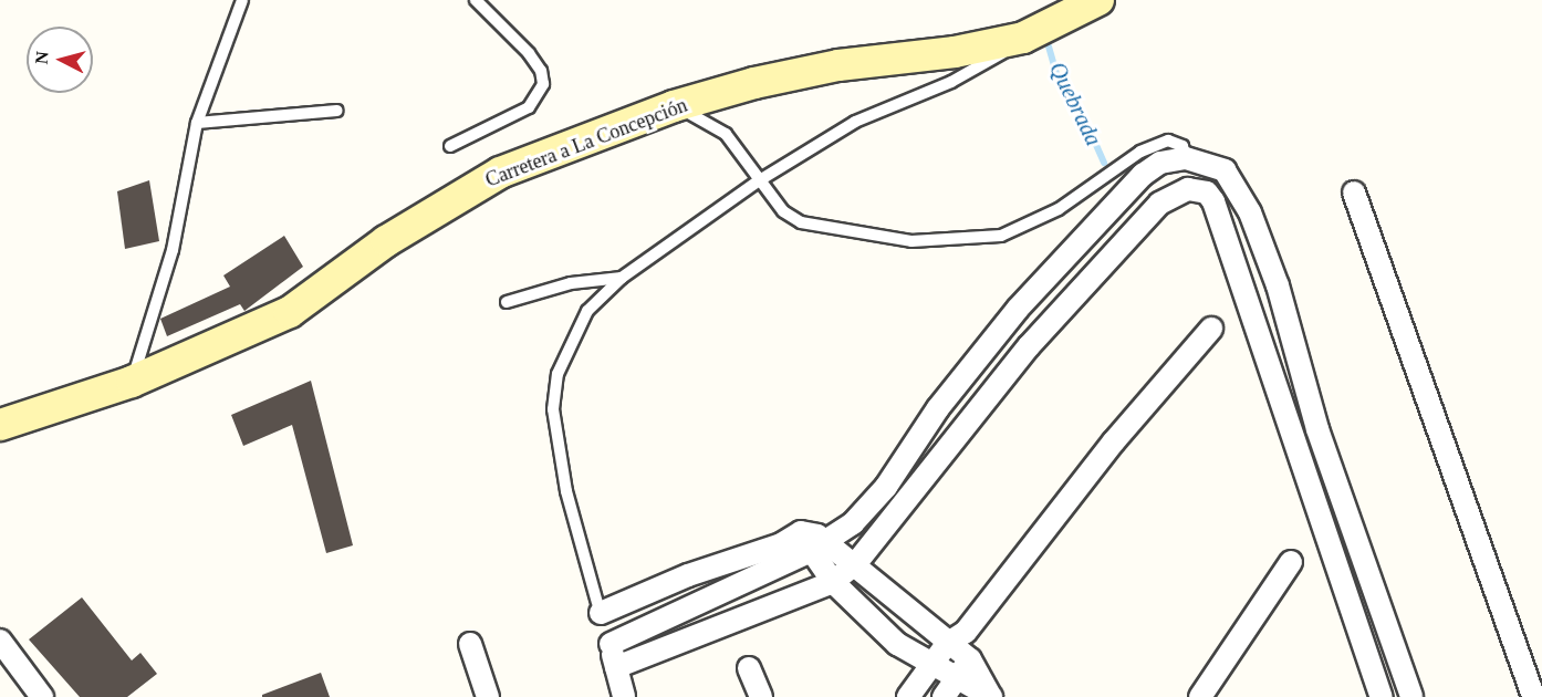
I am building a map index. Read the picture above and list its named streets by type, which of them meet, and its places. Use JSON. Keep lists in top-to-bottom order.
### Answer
{
  "streets": {
    "main road": ["Carretera a La Concepción"]
  },
  "water": ["Quebrada"],
  "north": "left"
}
